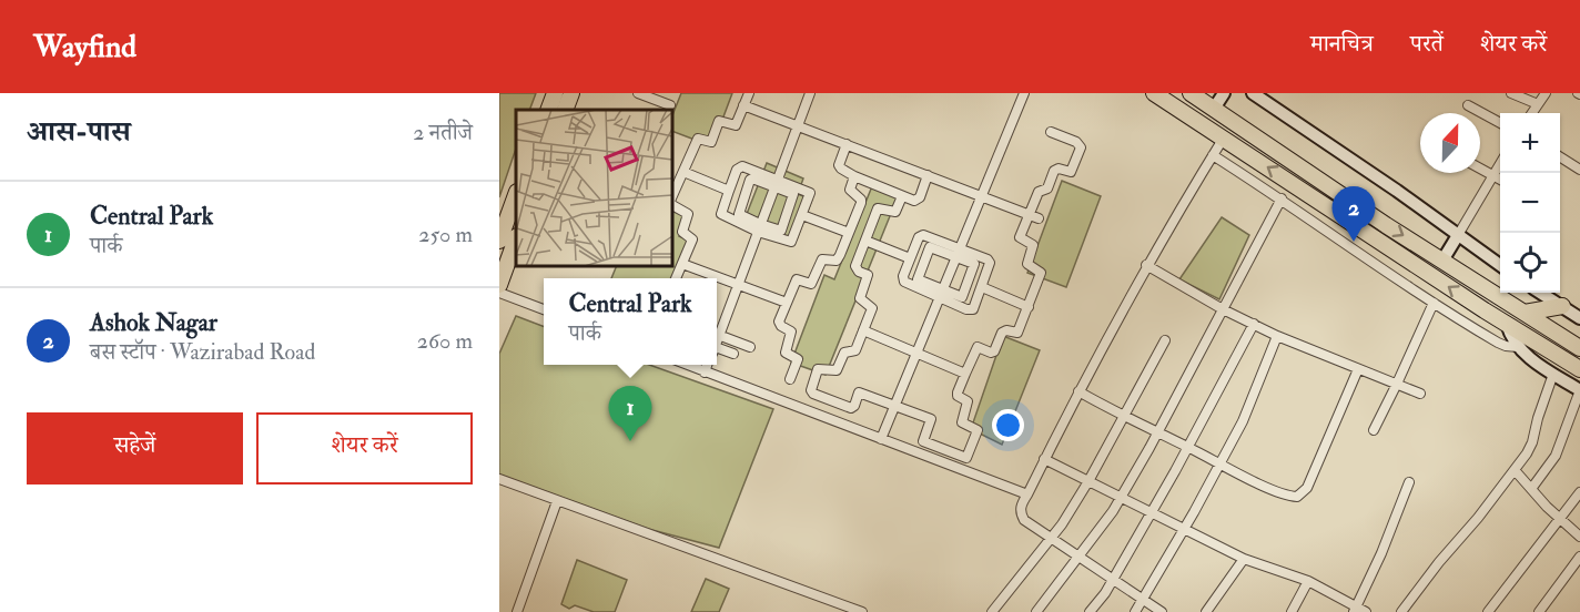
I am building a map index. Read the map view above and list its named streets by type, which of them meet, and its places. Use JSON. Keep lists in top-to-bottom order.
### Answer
{
  "north": "top",
  "page": {
    "header": "Wayfind",
    "nav": ["मानचित्र", "परतें", "शेयर करें"],
    "heading": ["आस-पास", "2 नतीजे"],
    "map_buttons": ["+", "−"],
    "list": [
      {
        "mark": "1",
        "name": "Central Park",
        "note": "पार्क",
        "value": "250 m"
      },
      {
        "mark": "2",
        "name": "Ashok Nagar",
        "note": "बस स्टॉप · Wazirabad Road",
        "value": "260 m"
      }
    ],
    "pins": ["2", "1"],
    "popup": ["Central Park", "पार्क"],
    "buttons": ["सहेजें", "शेयर करें"]
  }
}
